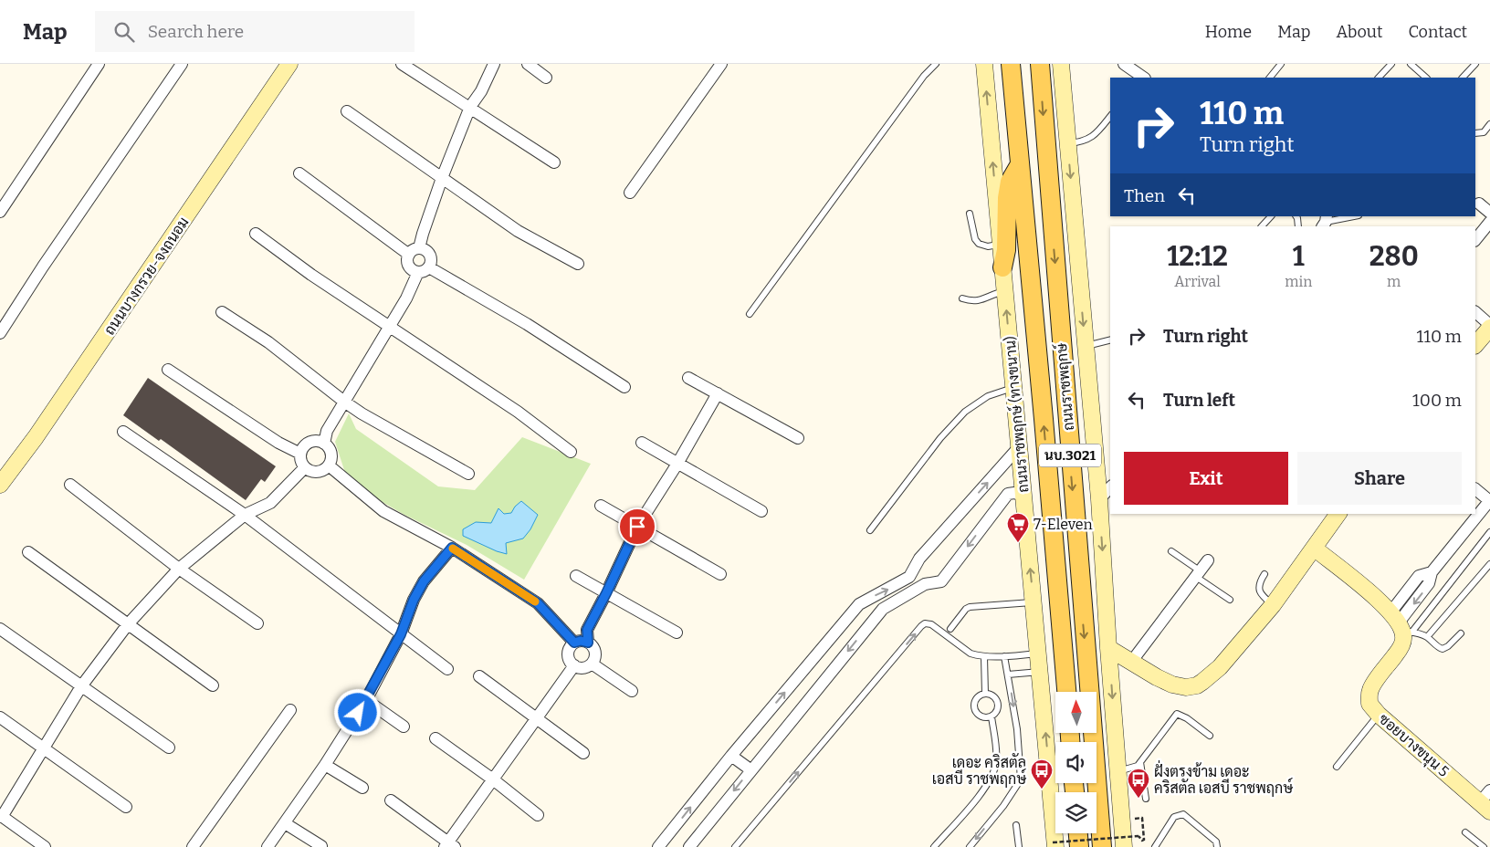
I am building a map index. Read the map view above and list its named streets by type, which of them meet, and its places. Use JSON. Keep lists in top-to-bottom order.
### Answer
{
  "streets": {
    "main road": [
      "ถนนบางกรวย-จงถนอม",
      "ถนนราชพฤกษ์",
      "ถนนราชพฤกษ์ (ทางขนาน)",
      "นบ.3021",
      "ซอยบางขนุน 5"
    ]
  },
  "places": {
    "supermarket": ["7-Eleven"],
    "bus stop": ["เดอะ คริสตัล เอสบี ราชพฤกษ์", "ฝั่งตรงข้าม เดอะ คริสตัล เอสบี ราชพฤกษ์"]
  },
  "north": "top",
  "page": {
    "header": "Map",
    "search": "Search here",
    "nav": [
      "Home",
      "Map",
      "About",
      "Contact"
    ],
    "turn": ["110 m", "Turn right"],
    "then": "Then",
    "eta": [
      "12:12",
      "Arrival",
      "1",
      "min",
      "280",
      "m"
    ],
    "list": [
      {
        "name": "Turn right",
        "value": "110 m"
      },
      {
        "name": "Turn left",
        "value": "100 m"
      }
    ],
    "buttons": ["Exit", "Share"]
  }
}
